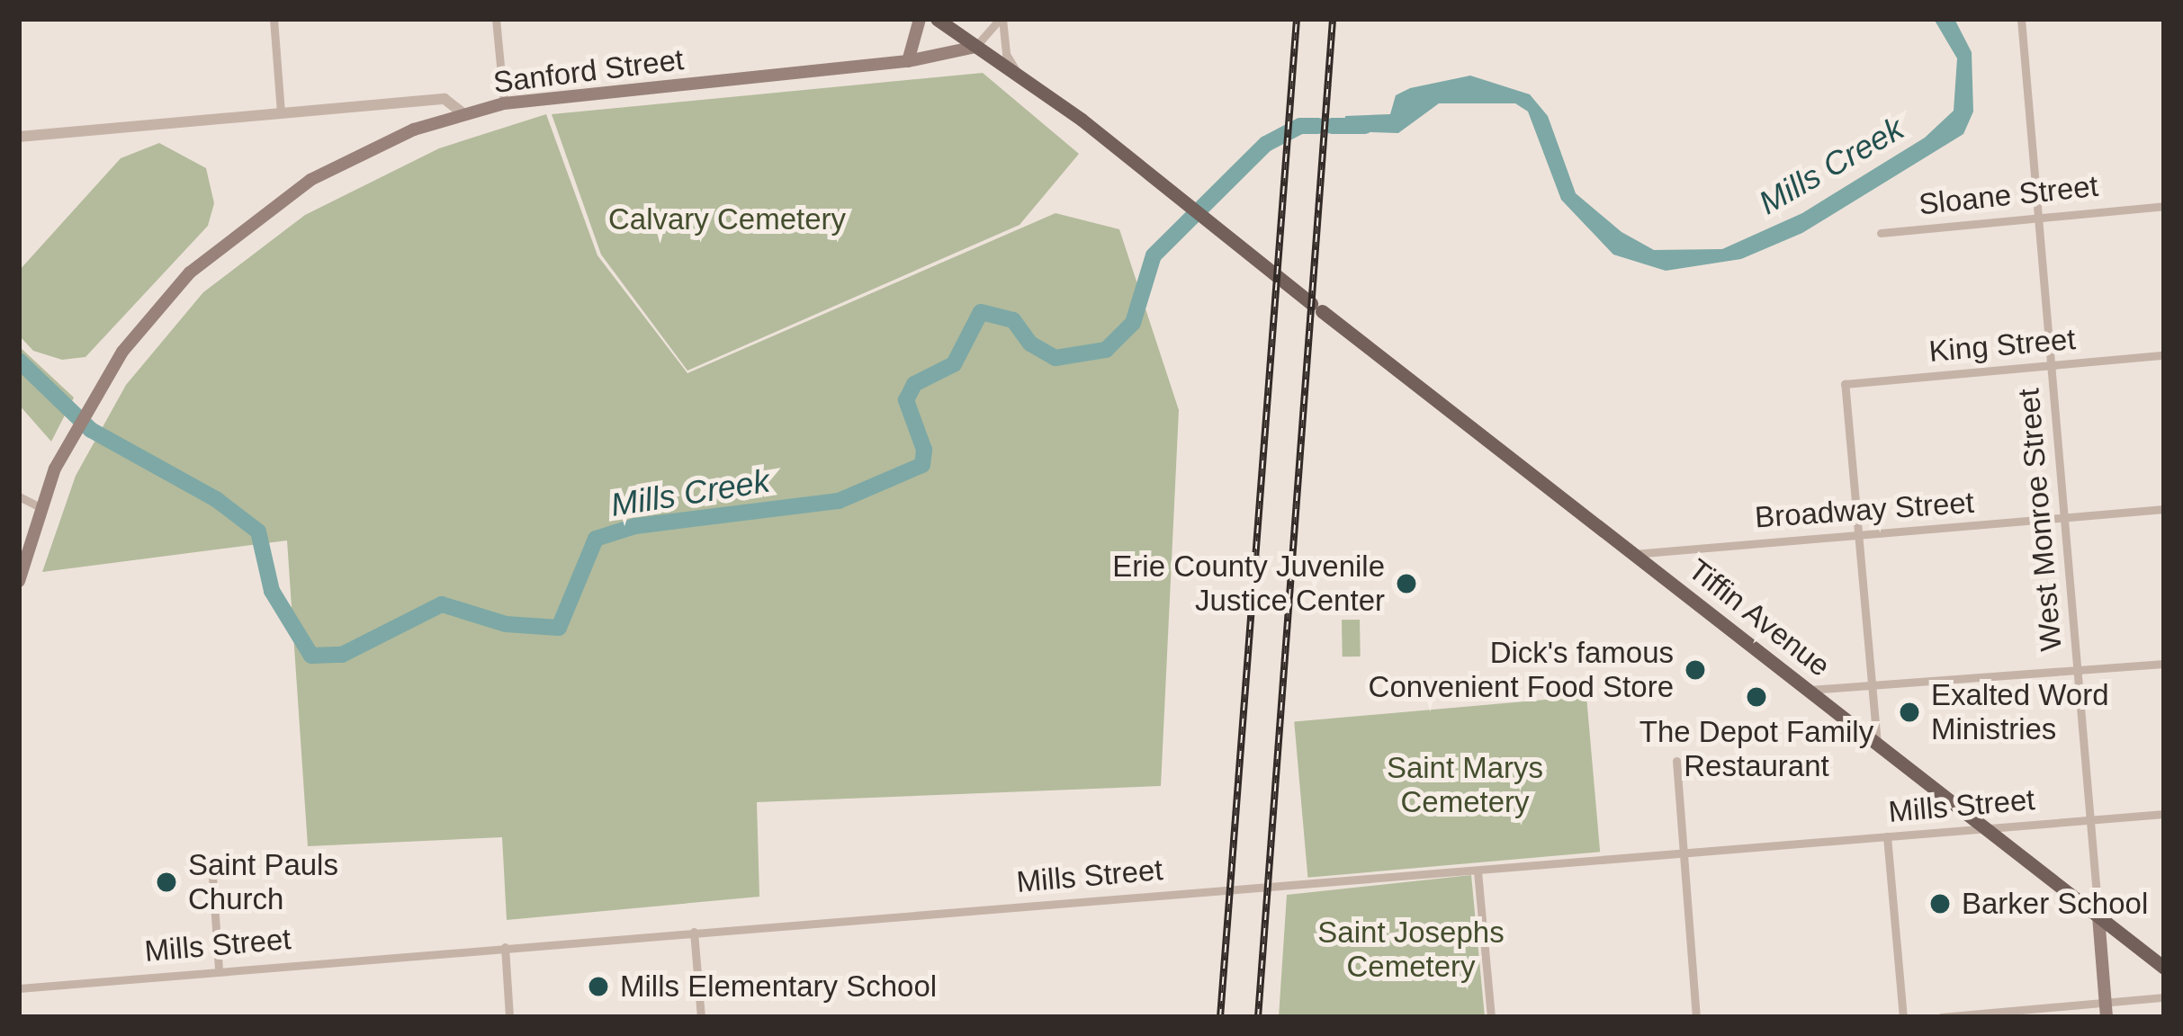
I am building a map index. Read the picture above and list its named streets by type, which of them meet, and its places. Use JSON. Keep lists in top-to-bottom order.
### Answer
{
  "streets": {
    "main road": ["Sanford Street", "West Monroe Street", "Tiffin Avenue"],
    "street": [
      "Sloane Street",
      "King Street",
      "Broadway Street",
      "Mills Street"
    ]
  },
  "crossings": [
    ["Sanford Street", "Tiffin Avenue"],
    ["Sloane Street", "West Monroe Street"],
    ["King Street", "Broadway Street"],
    ["King Street", "West Monroe Street"],
    ["Broadway Street", "West Monroe Street"],
    ["Broadway Street", "Tiffin Avenue"],
    ["West Monroe Street", "Tiffin Avenue"],
    ["West Monroe Street", "Mills Street"],
    ["Tiffin Avenue", "Mills Street"]
  ],
  "water": ["Mills Creek"],
  "parks": ["Calvary Cemetery", "Saint Marys Cemetery", "Saint Josephs Cemetery"],
  "places": [
    "Erie County Juvenile Justice Center",
    "Dick's famous Convenient Food Store",
    "The Depot Family Restaurant",
    "Exalted Word Ministries",
    "Saint Pauls Church",
    "Barker School",
    "Mills Elementary School"
  ]
}
